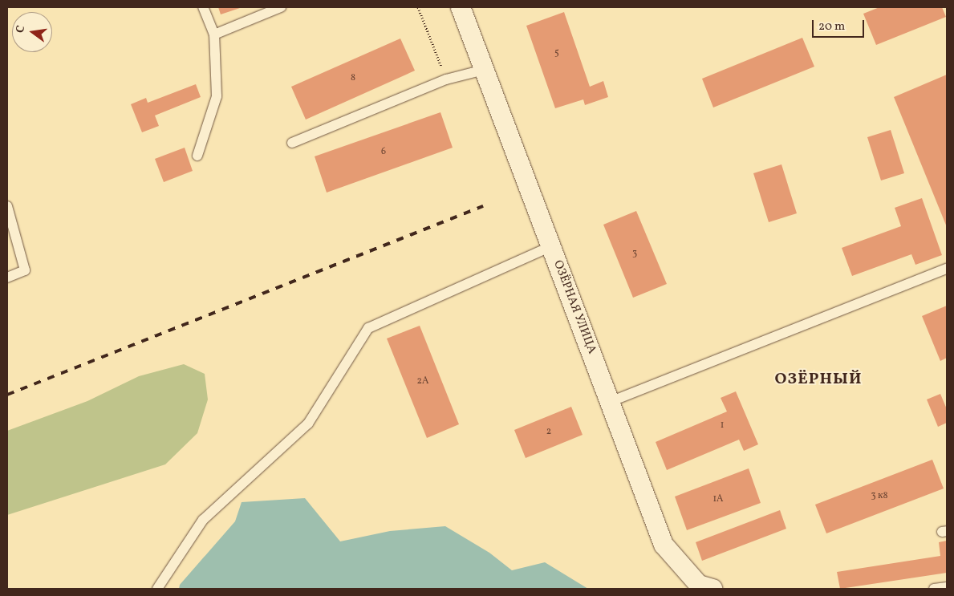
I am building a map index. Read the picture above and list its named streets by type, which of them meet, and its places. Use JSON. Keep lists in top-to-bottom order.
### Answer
{
  "streets": {
    "street": ["ОЗЁРНАЯ УЛИЦА"]
  },
  "districts": ["ОЗЁРНЫЙ"],
  "house_numbers": [
    "5",
    "8",
    "6",
    "3",
    "2А",
    "1",
    "2",
    "3 к8",
    "1А"
  ],
  "scale_bar": "20 m",
  "north": "left"
}
